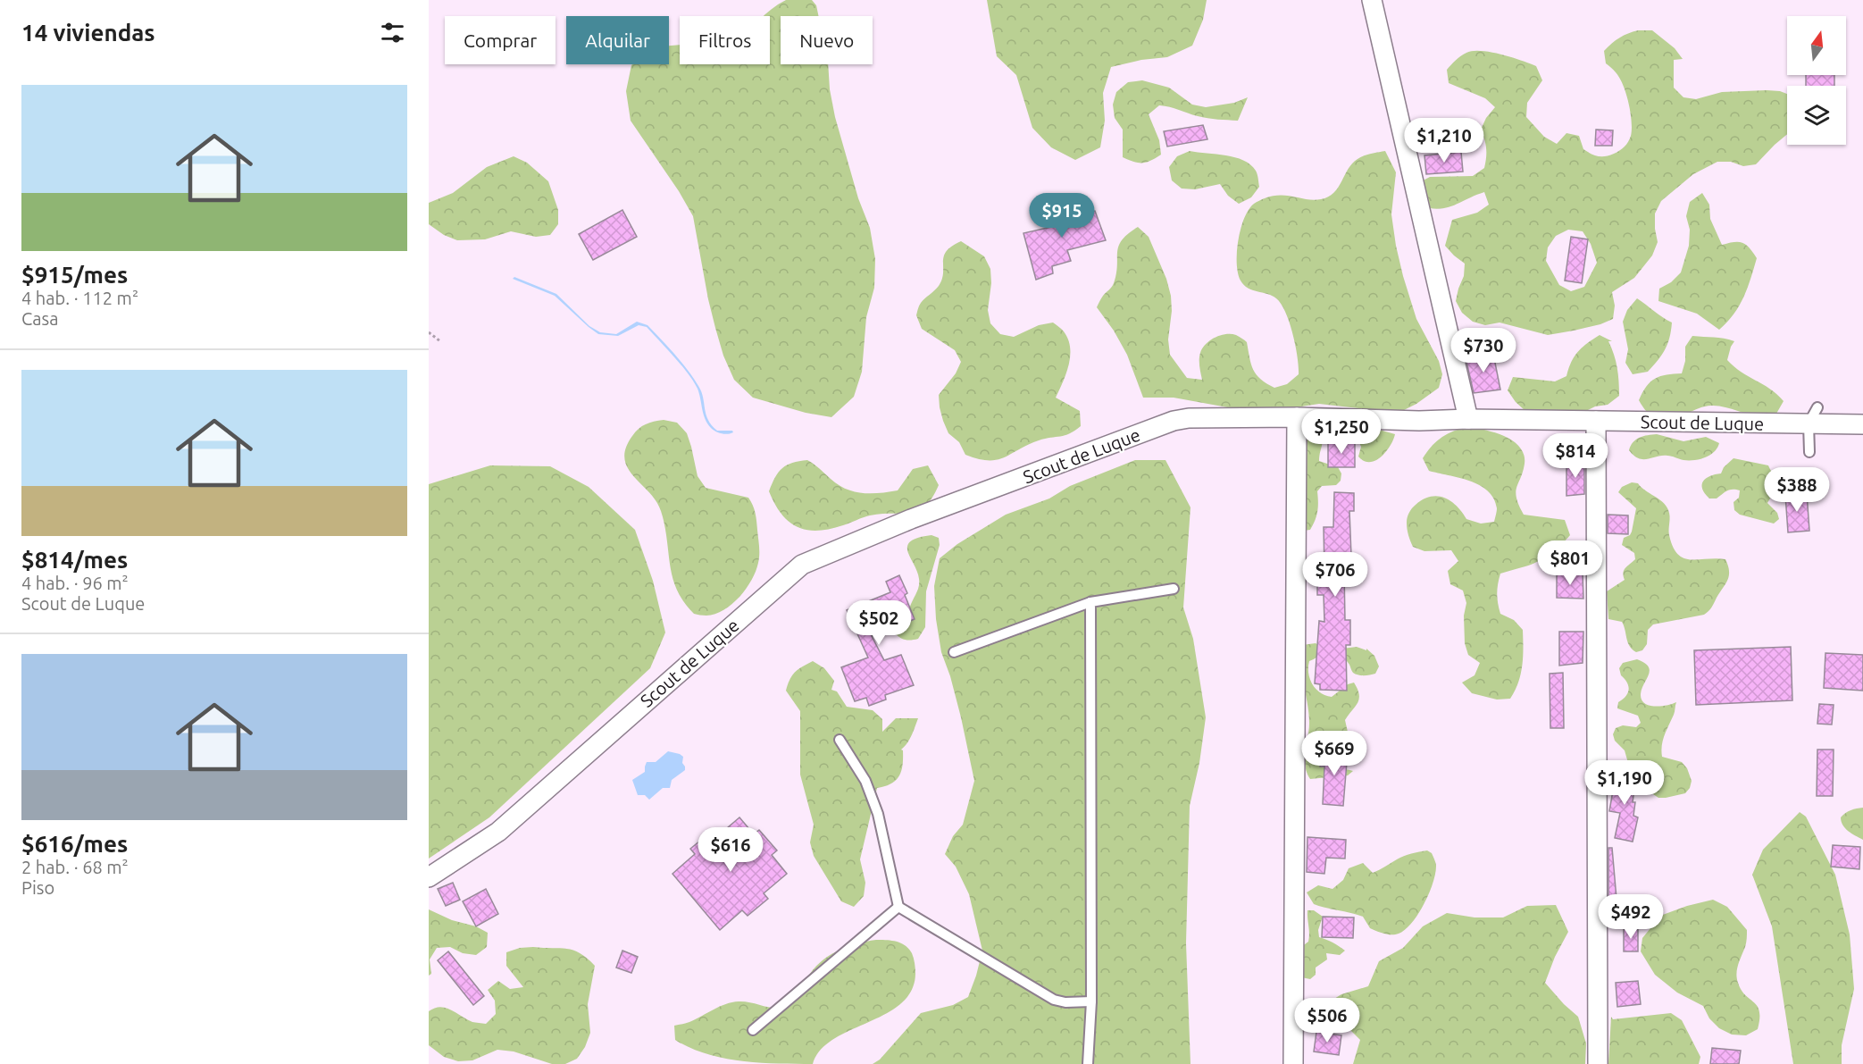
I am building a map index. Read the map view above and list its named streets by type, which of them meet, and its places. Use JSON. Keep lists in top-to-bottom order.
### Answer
{
  "streets": {
    "street": ["Scout de Luque"]
  },
  "north": "top",
  "page": {
    "heading": "14 viviendas",
    "chip": [
      "Comprar",
      "Alquilar",
      "Filtros",
      "Nuevo"
    ],
    "list": [
      {
        "name": "$915/mes",
        "note": "4 hab. · 112 m² · Casa"
      },
      {
        "name": "$814/mes",
        "note": "4 hab. · 96 m² · Scout de Luque"
      },
      {
        "name": "$616/mes",
        "note": "2 hab. · 68 m² · Piso"
      }
    ],
    "price": [
      "$1,210",
      "$915",
      "$730",
      "$1,250",
      "$814",
      "$388",
      "$801",
      "$706",
      "$502",
      "$669",
      "$1,190",
      "$616",
      "$492",
      "$506"
    ]
  }
}
